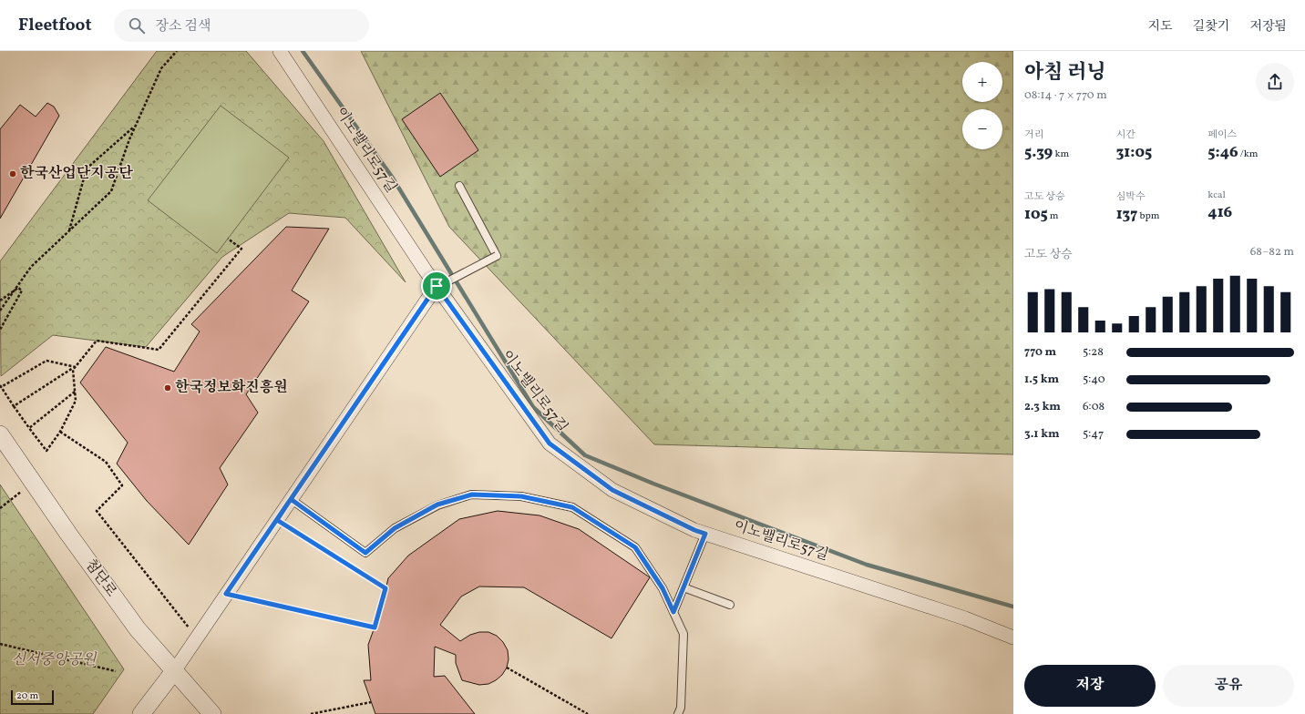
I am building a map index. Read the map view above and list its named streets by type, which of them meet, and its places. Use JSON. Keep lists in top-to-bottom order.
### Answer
{
  "streets": {
    "street": ["이노밸리로57길", "첨단로"]
  },
  "parks": ["신서중앙공원"],
  "places": ["한국산업단지공단", "한국정보화진흥원"],
  "scale_bar": "20 m",
  "page": {
    "header": "Fleetfoot",
    "search": "장소 검색",
    "nav": ["지도", "길찾기", "저장됨"],
    "heading": ["아침 러닝", "08:14 · 7 × 770 m"],
    "map_buttons": ["+", "−"],
    "stats": [
      ["거리", "5.39 km"],
      ["시간", "31:05"],
      ["페이스", "5:46 /km"],
      ["고도 상승", "105 m"],
      ["심박수", "137 bpm"],
      ["kcal", "416"]
    ],
    "chart": ["고도 상승", "68–82 m"],
    "list": [
      {
        "name": "770 m",
        "note": "5:28"
      },
      {
        "name": "1.5 km",
        "note": "5:40"
      },
      {
        "name": "2.3 km",
        "note": "6:08"
      },
      {
        "name": "3.1 km",
        "note": "5:47"
      }
    ],
    "buttons": ["저장", "공유"],
    "scale": "20 m"
  }
}
